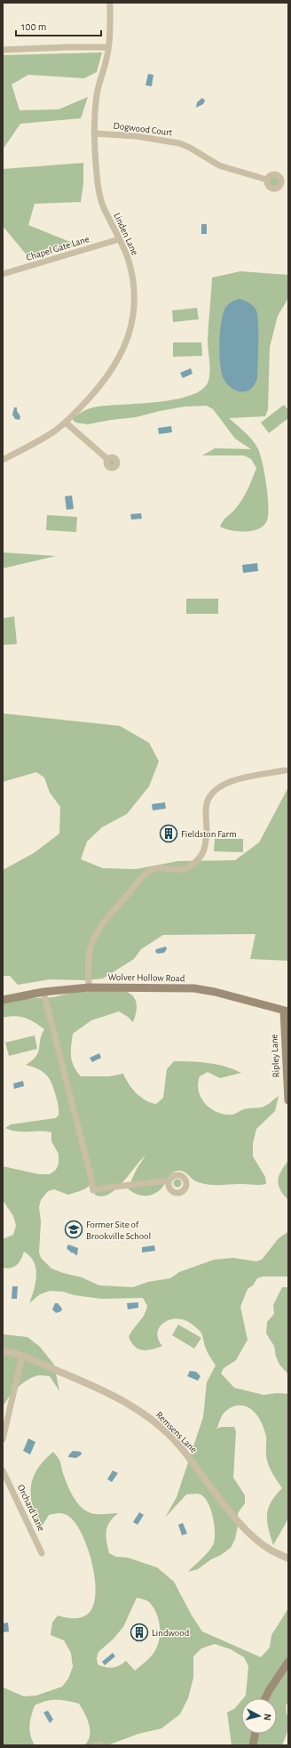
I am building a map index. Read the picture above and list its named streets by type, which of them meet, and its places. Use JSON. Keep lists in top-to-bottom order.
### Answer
{
  "streets": {
    "main road": ["Wolver Hollow Road", "Ripley Lane"],
    "street": [
      "Dogwood Court",
      "Linden Lane",
      "Chapel Gate Lane",
      "Remsens Lane",
      "Orchard Lane"
    ]
  },
  "crossings": [
    ["Dogwood Court", "Linden Lane"],
    ["Linden Lane", "Chapel Gate Lane"],
    ["Wolver Hollow Road", "Ripley Lane"]
  ],
  "places": {
    "building": ["Fieldston Farm", "Lindwood"],
    "school or university": ["Former Site of Brookville School"]
  },
  "scale_bar": "100 m",
  "north": "right"
}
